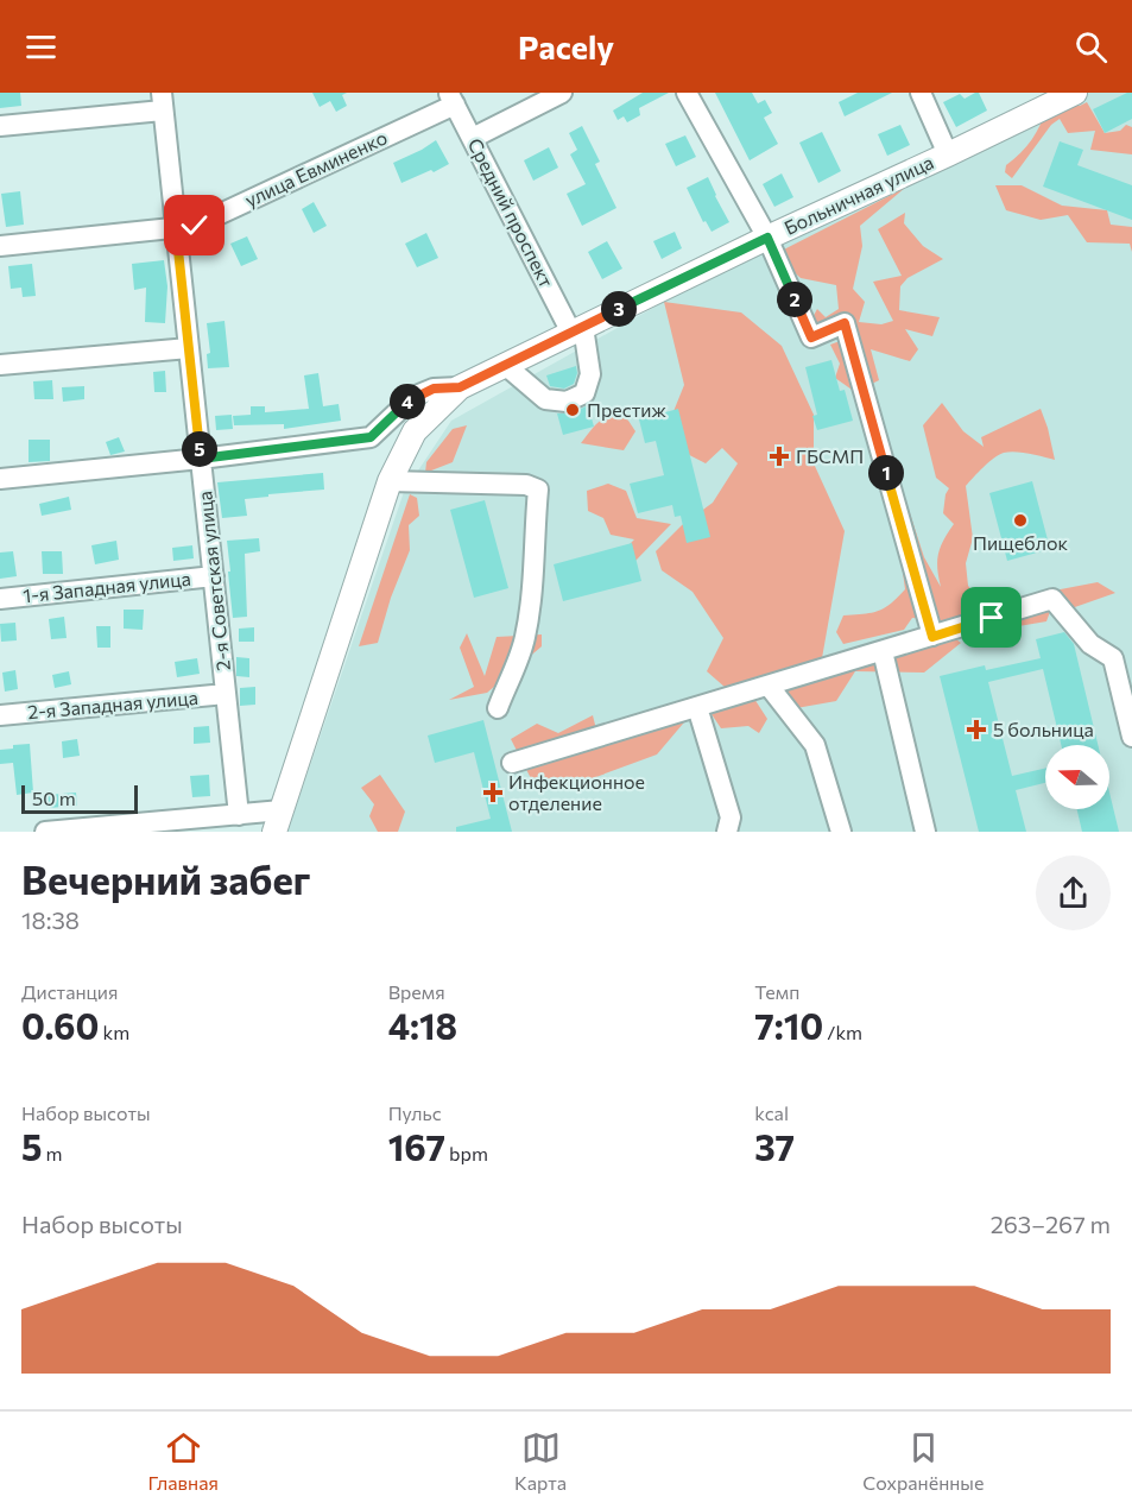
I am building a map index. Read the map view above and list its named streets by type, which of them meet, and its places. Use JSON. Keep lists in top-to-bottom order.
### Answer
{
  "streets": {
    "main road": ["Больничная улица"],
    "street": [
      "улица Евминенко",
      "Средний проспект",
      "2-я Советская улица",
      "1-я Западная улица",
      "2-я Западная улица"
    ]
  },
  "crossings": [
    ["улица Евминенко", "Средний проспект"],
    ["улица Евминенко", "2-я Советская улица"],
    ["Больничная улица", "Средний проспект"],
    ["Больничная улица", "2-я Советская улица"],
    ["2-я Советская улица", "1-я Западная улица"],
    ["2-я Советская улица", "2-я Западная улица"]
  ],
  "places": {
    "other": ["Престиж", "Пищеблок"],
    "health": ["ГБСМП", "5 больница", "Инфекционное отделение"]
  },
  "scale_bar": "50 m",
  "north": "left",
  "page": {
    "header": "Pacely",
    "pins": [
      "2",
      "3",
      "4",
      "5",
      "1"
    ],
    "scale": "50 m",
    "heading": ["Вечерний забег", "18:38"],
    "stats": [
      ["Дистанция", "0.60 km"],
      ["Время", "4:18"],
      ["Темп", "7:10 /km"],
      ["Набор высоты", "5 m"],
      ["Пульс", "167 bpm"],
      ["kcal", "37"]
    ],
    "chart": ["Набор высоты", "263–267 m"],
    "tabs": ["Главная", "Карта", "Сохранённые"]
  }
}
